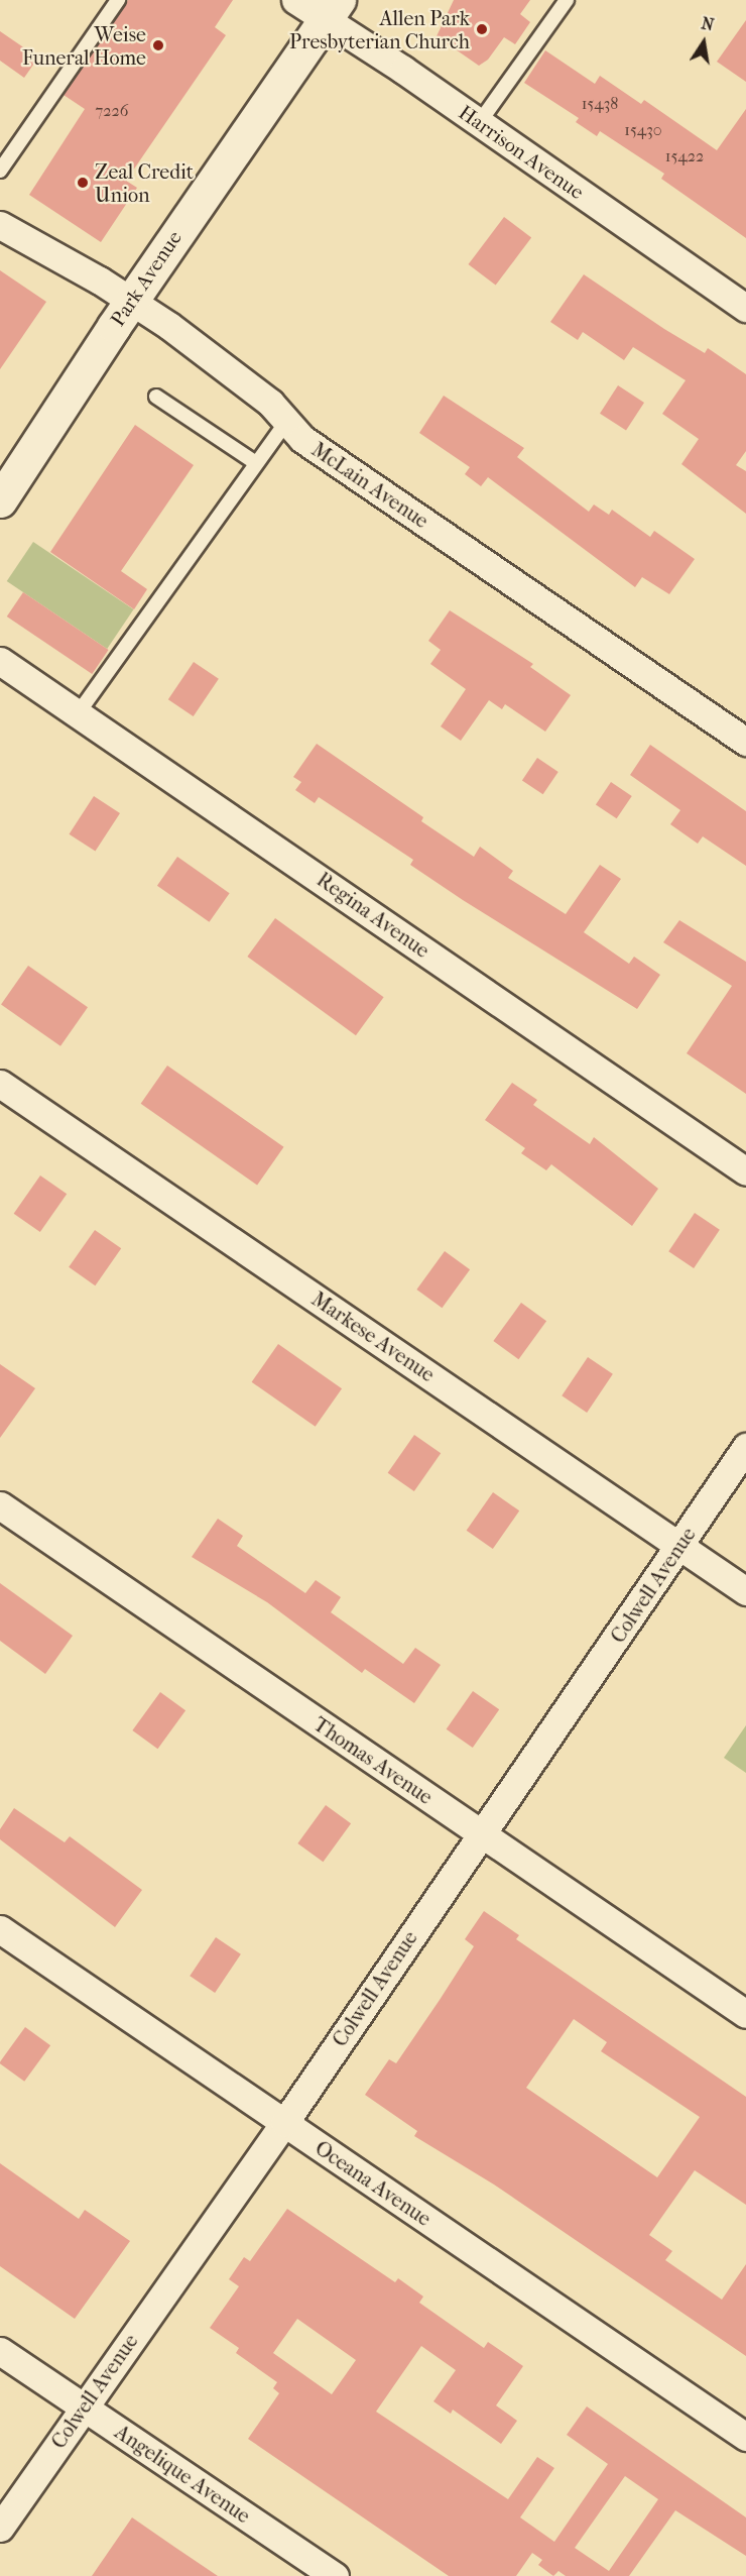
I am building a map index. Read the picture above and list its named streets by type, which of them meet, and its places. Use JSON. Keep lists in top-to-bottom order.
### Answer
{
  "streets": {
    "street": [
      "Harrison Avenue",
      "Park Avenue",
      "McLain Avenue",
      "Regina Avenue",
      "Markese Avenue",
      "Colwell Avenue",
      "Thomas Avenue",
      "Oceana Avenue",
      "Angelique Avenue"
    ]
  },
  "crossings": [
    ["Harrison Avenue", "Park Avenue"],
    ["Park Avenue", "McLain Avenue"],
    ["Markese Avenue", "Colwell Avenue"],
    ["Colwell Avenue", "Thomas Avenue"],
    ["Colwell Avenue", "Oceana Avenue"],
    ["Colwell Avenue", "Angelique Avenue"]
  ],
  "places": ["Allen Park Presbyterian Church", "Weise Funeral Home", "Zeal Credit Union"],
  "house_numbers": [
    "15438",
    "7226",
    "15430",
    "15422"
  ],
  "north": "top"
}
